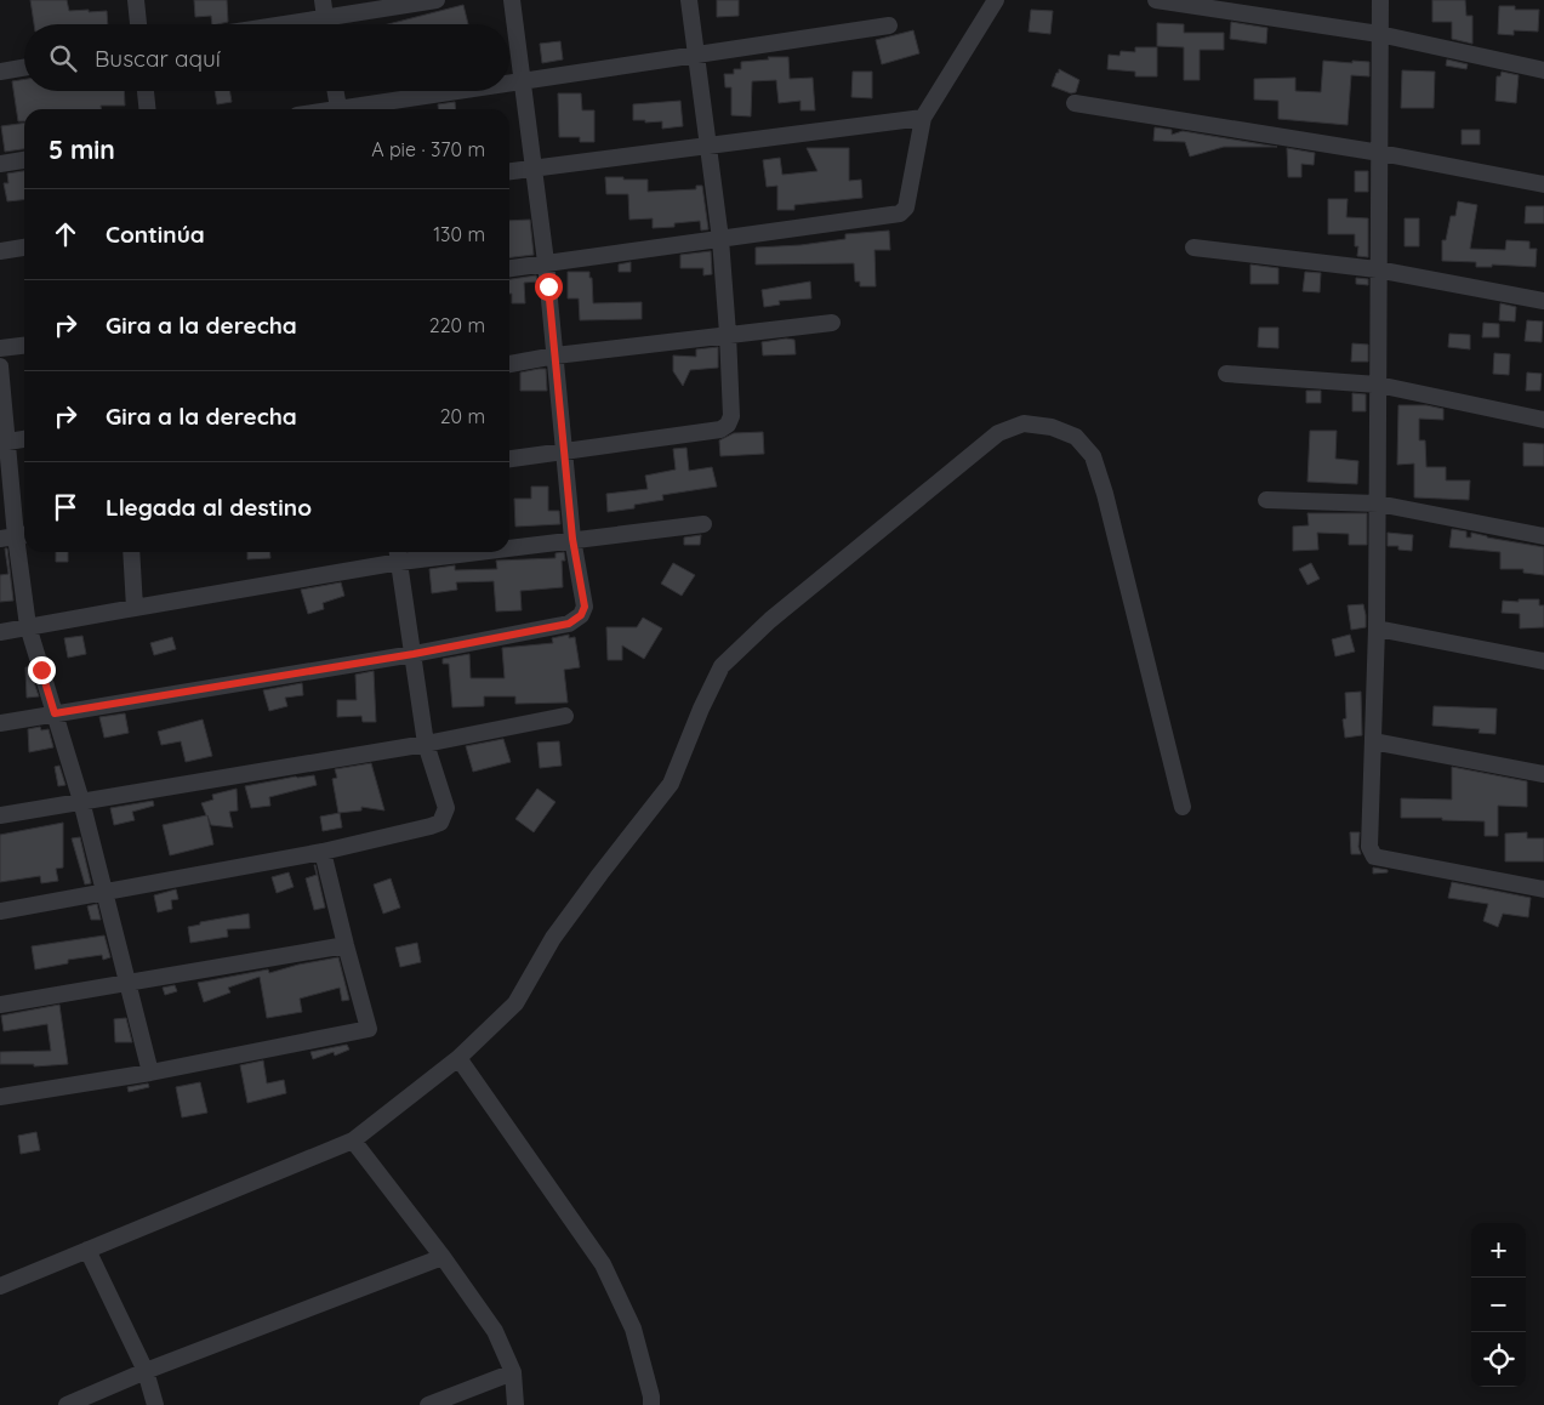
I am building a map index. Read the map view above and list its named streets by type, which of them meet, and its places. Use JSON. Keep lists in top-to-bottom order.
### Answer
{
  "page": {
    "search": "Buscar aquí",
    "heading": ["5 min", "A pie · 370 m"],
    "list": [
      ["Continúa", "130 m"],
      ["Gira a la derecha", "220 m"],
      ["Gira a la derecha", "20 m"],
      "Llegada al destino"
    ],
    "map_buttons": ["+", "−"]
  }
}
